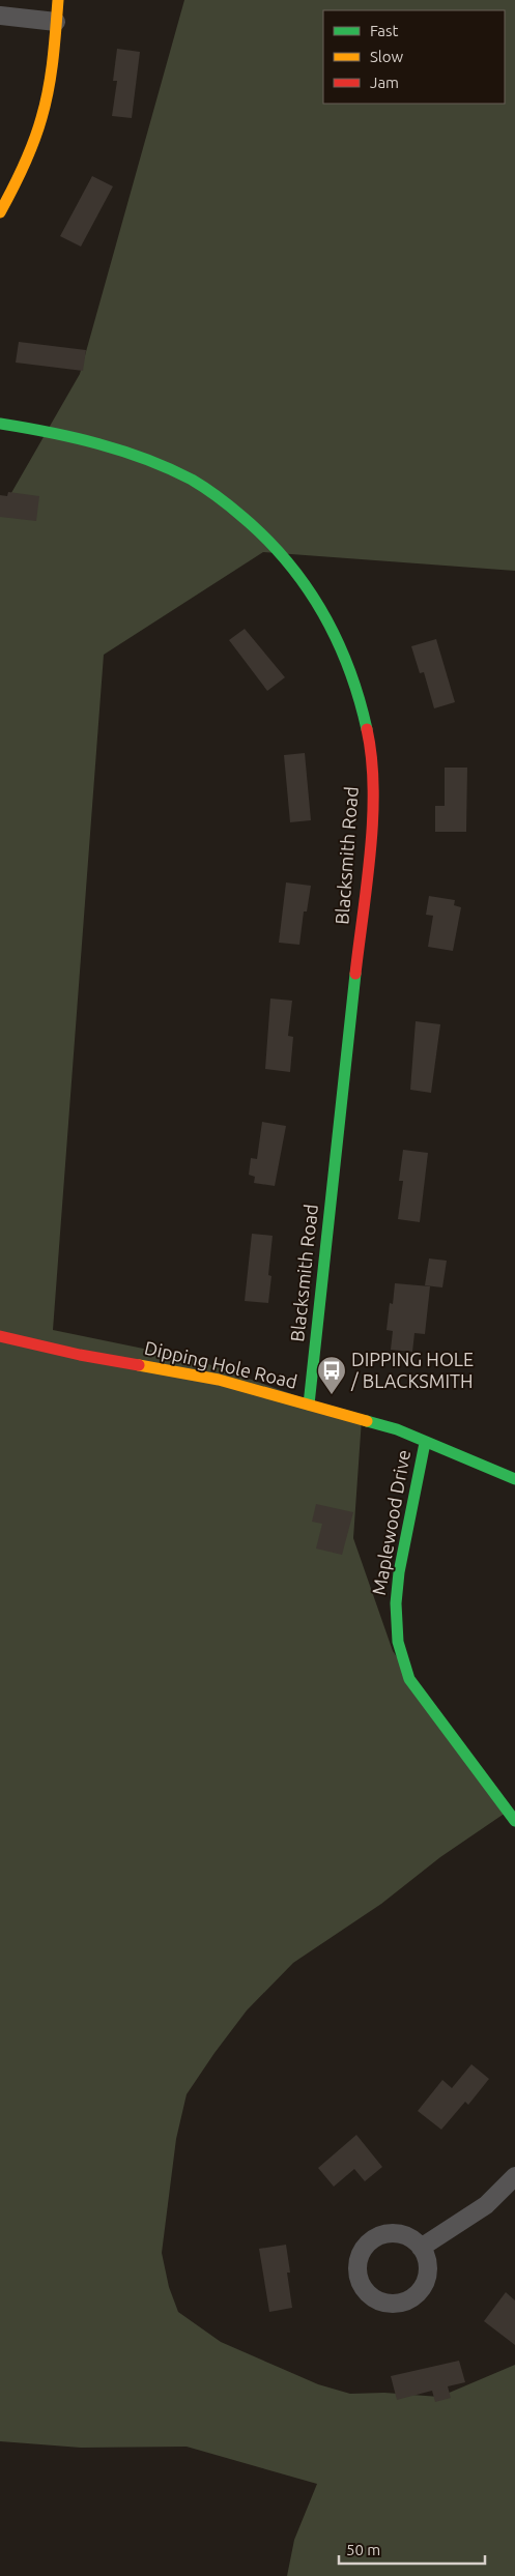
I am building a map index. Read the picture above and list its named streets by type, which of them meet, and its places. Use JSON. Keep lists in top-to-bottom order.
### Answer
{
  "streets": {
    "street": ["Blacksmith Road", "Dipping Hole Road", "Maplewood Drive"]
  },
  "crossings": [
    ["Blacksmith Road", "Dipping Hole Road"],
    ["Dipping Hole Road", "Maplewood Drive"]
  ],
  "places": {
    "bus stop": ["DIPPING HOLE / BLACKSMITH"]
  },
  "legend": ["Fast", "Slow", "Jam"],
  "scale_bar": "50 m"
}
